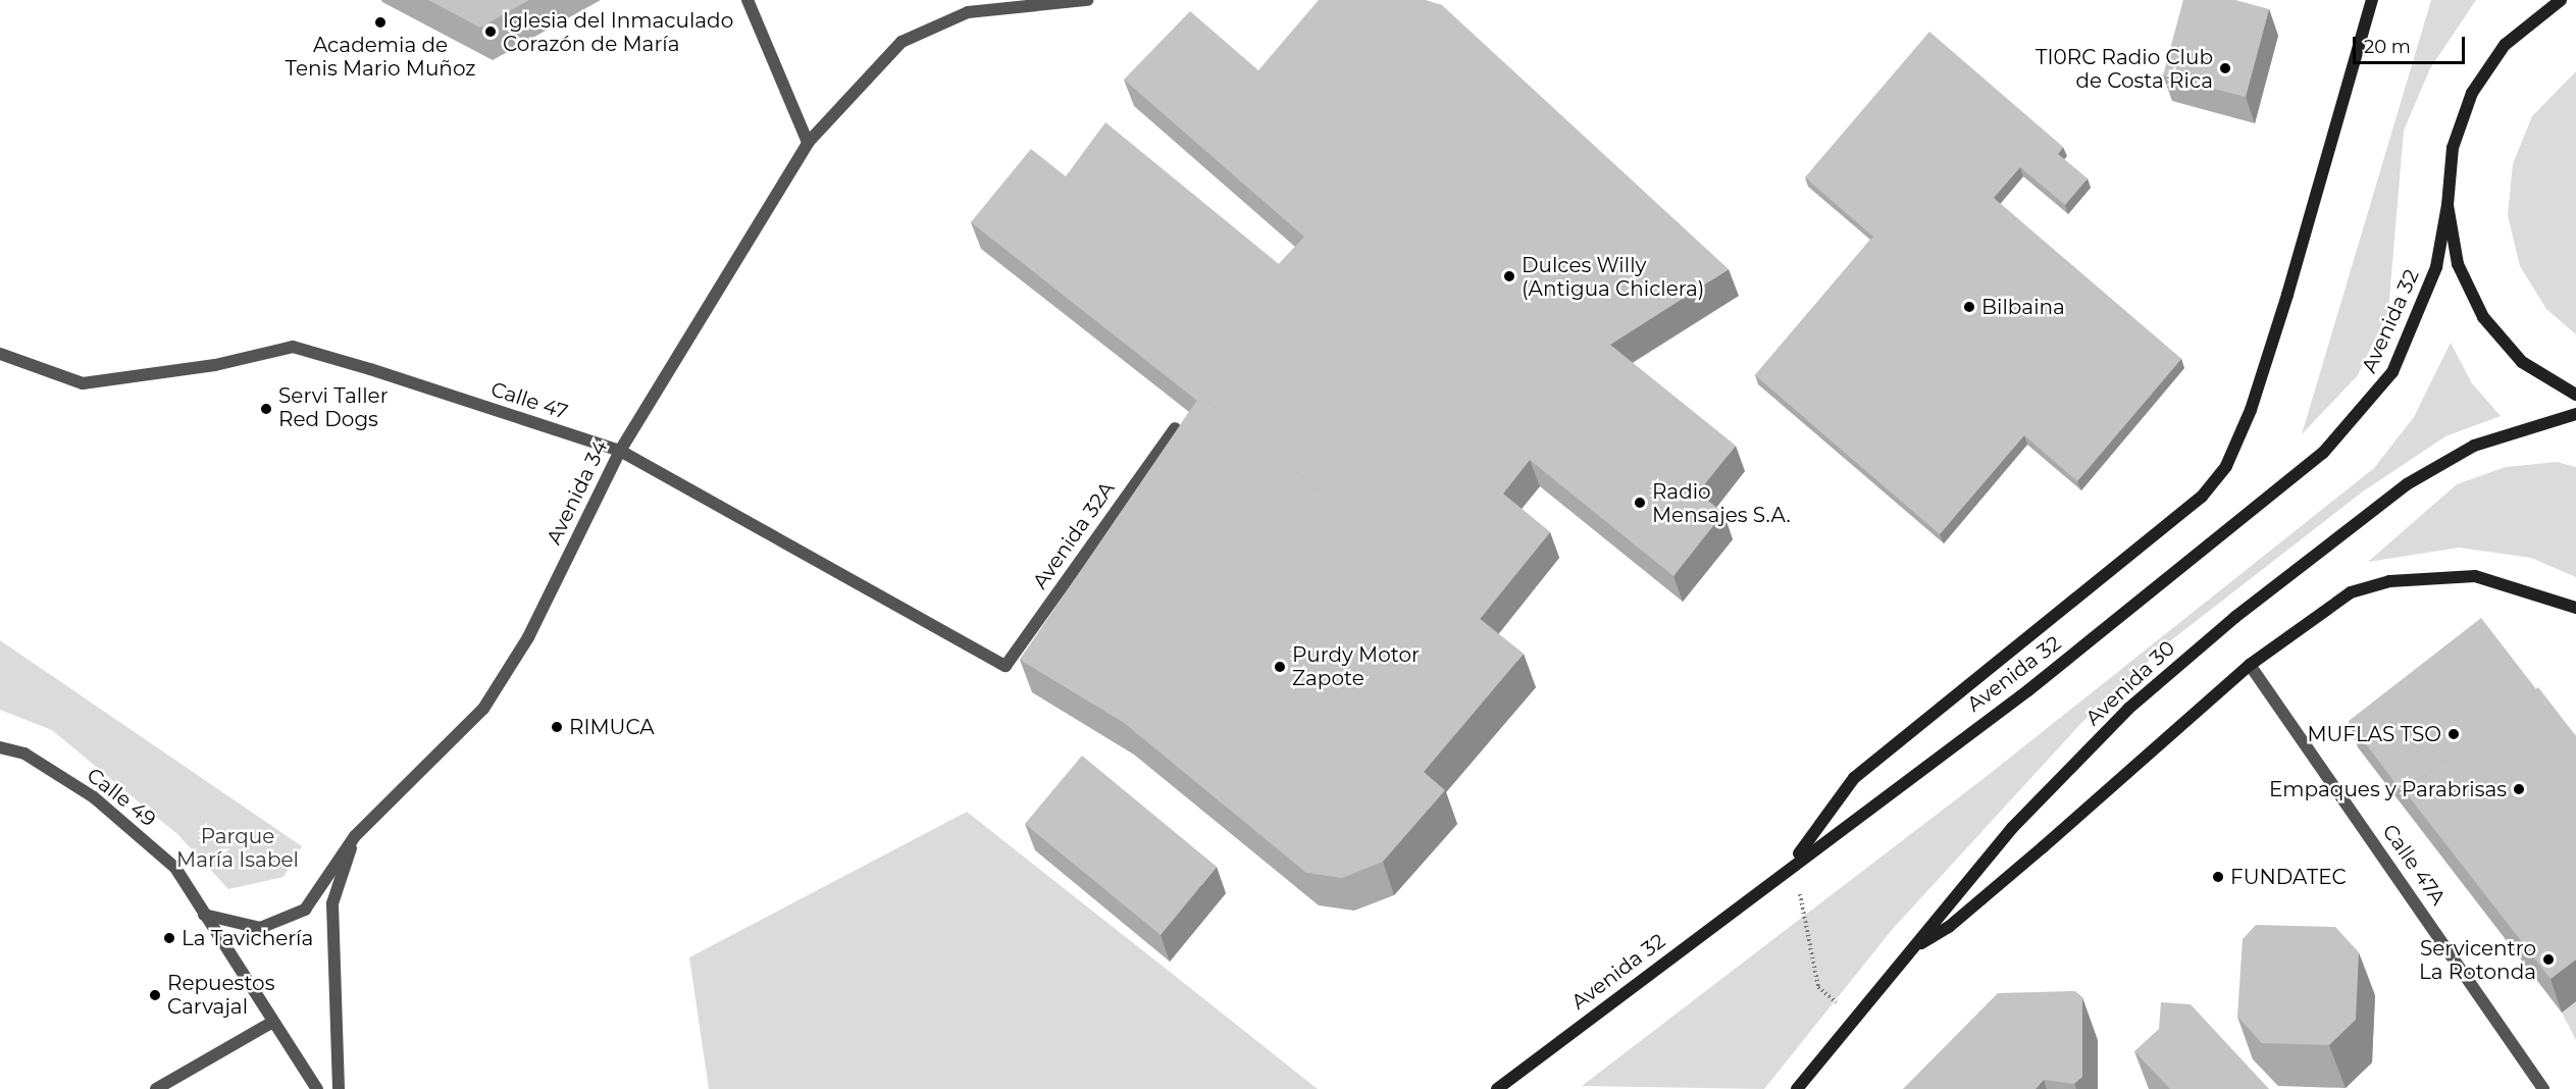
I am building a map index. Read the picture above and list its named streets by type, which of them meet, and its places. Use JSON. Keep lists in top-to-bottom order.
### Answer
{
  "streets": {
    "main road": ["Avenida 32", "Avenida 30"],
    "street": [
      "Calle 47",
      "Avenida 34",
      "Avenida 32A",
      "Calle 49",
      "Calle 47A"
    ]
  },
  "crossings": [
    ["Calle 47", "Avenida 34"],
    ["Calle 47", "Avenida 32A"],
    ["Avenida 34", "Calle 49"]
  ],
  "parks": ["Parque María Isabel"],
  "places": [
    "Academia de Tenis Mario Muñoz",
    "Iglesia del Inmaculado Corazón de María",
    "TI0RC Radio Club de Costa Rica",
    "Dulces Willy (Antigua Chiclera)",
    "Bilbaina",
    "Servi Taller Red Dogs",
    "Radio Mensajes S.A.",
    "Purdy Motor Zapote",
    "RIMUCA",
    "MUFLAS TSO",
    "Empaques y Parabrisas",
    "FUNDATEC",
    "La Tavichería",
    "Servicentro La Rotonda",
    "Repuestos Carvajal"
  ],
  "scale_bar": "20 m"
}
